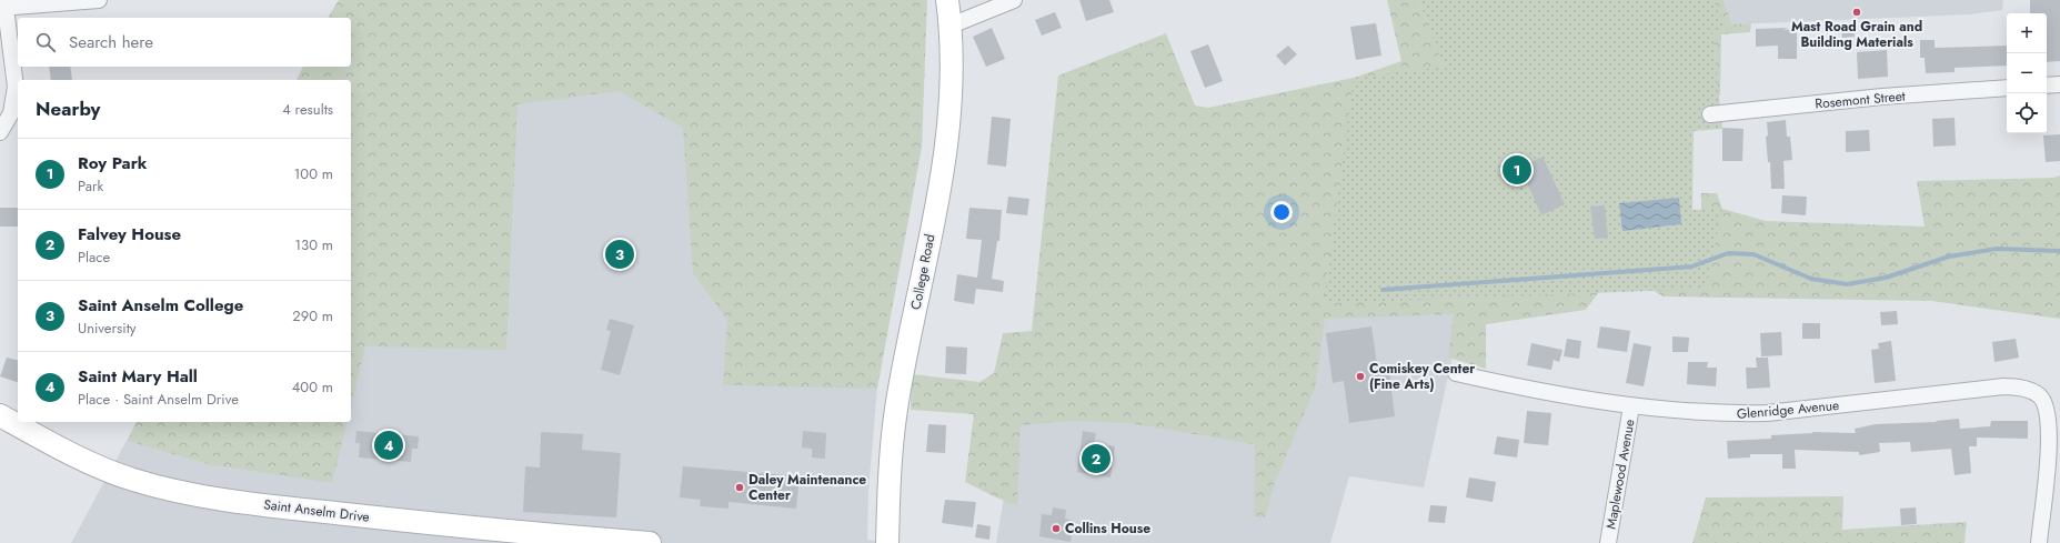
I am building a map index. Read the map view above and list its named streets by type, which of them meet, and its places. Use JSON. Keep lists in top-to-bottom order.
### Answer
{
  "streets": {
    "street": [
      "Rosemont Street",
      "College Road",
      "Glenridge Avenue",
      "Maplewood Avenue",
      "Saint Anselm Drive"
    ]
  },
  "crossings": [
    ["Glenridge Avenue", "Maplewood Avenue"]
  ],
  "places": [
    "Mast Road Grain and Building Materials",
    "Comiskey Center (Fine Arts)",
    "Daley Maintenance Center",
    "Collins House"
  ],
  "page": {
    "map_buttons": ["+", "−"],
    "search": "Search here",
    "heading": ["Nearby", "4 results"],
    "list": [
      {
        "mark": "1",
        "name": "Roy Park",
        "note": "Park",
        "value": "100 m"
      },
      {
        "mark": "2",
        "name": "Falvey House",
        "note": "Place",
        "value": "130 m"
      },
      {
        "mark": "3",
        "name": "Saint Anselm College",
        "note": "University",
        "value": "290 m"
      },
      {
        "mark": "4",
        "name": "Saint Mary Hall",
        "note": "Place · Saint Anselm Drive",
        "value": "400 m"
      }
    ],
    "pins": [
      "1",
      "3",
      "4",
      "2"
    ]
  }
}
